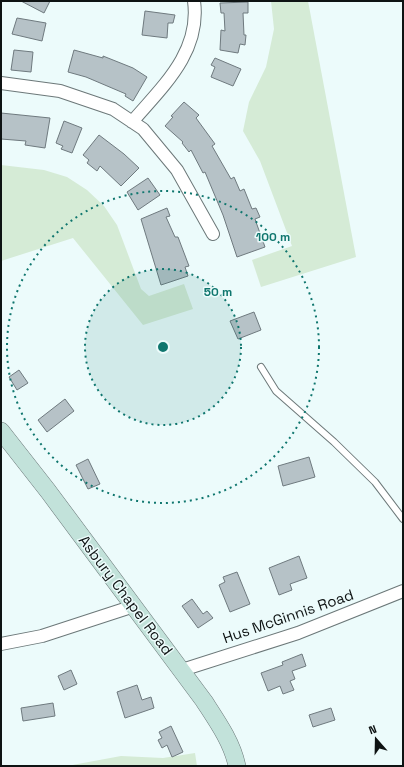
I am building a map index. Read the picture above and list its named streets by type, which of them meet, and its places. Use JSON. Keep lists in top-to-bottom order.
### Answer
{
  "streets": {
    "main road": ["Asbury Chapel Road"],
    "street": ["Hus McGinnis Road"]
  },
  "crossings": [
    ["Asbury Chapel Road", "Hus McGinnis Road"]
  ],
  "north": "top",
  "rings": ["100 m", "50 m"]
}
